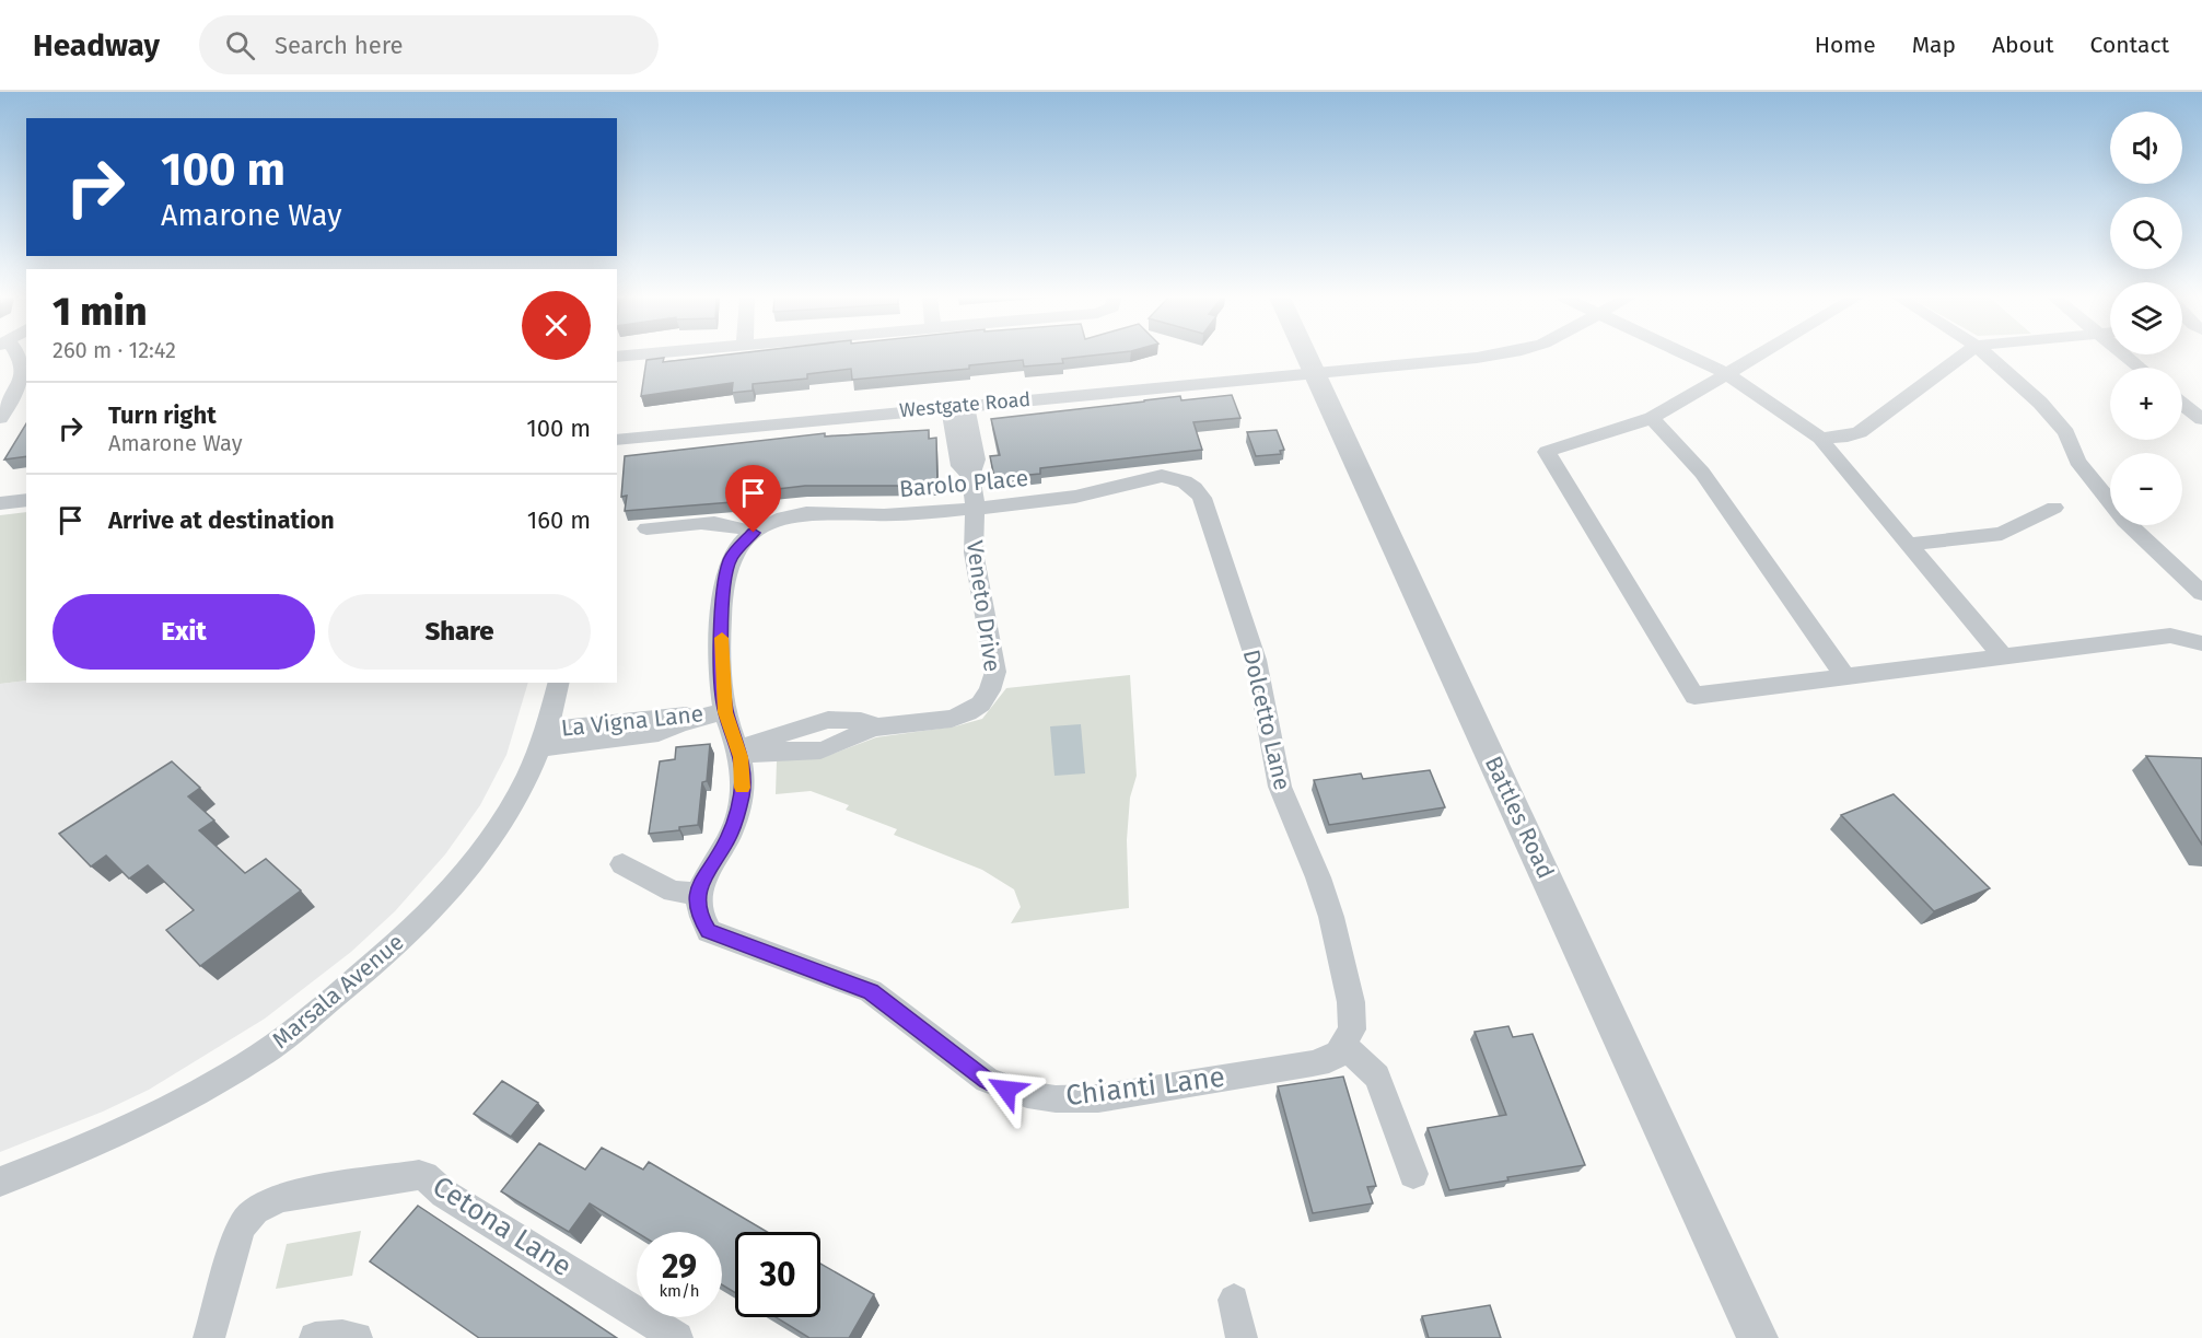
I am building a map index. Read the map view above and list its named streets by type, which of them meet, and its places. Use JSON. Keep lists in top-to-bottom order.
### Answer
{
  "streets": {
    "street": [
      "Westgate Road",
      "Barolo Place",
      "Veneto Drive",
      "Dolcetto Lane",
      "La Vigna Lane",
      "Battles Road",
      "Marsala Avenue",
      "Chianti Lane",
      "Cetona Lane"
    ]
  },
  "crossings": [
    ["Westgate Road", "Veneto Drive"],
    ["Westgate Road", "Battles Road"],
    ["Barolo Place", "Veneto Drive"],
    ["Barolo Place", "Dolcetto Lane"],
    ["Dolcetto Lane", "Chianti Lane"],
    ["La Vigna Lane", "Marsala Avenue"]
  ],
  "page": {
    "header": "Headway",
    "search": "Search here",
    "nav": [
      "Home",
      "Map",
      "About",
      "Contact"
    ],
    "map_buttons": ["+", "−"],
    "turn": ["100 m", "Amarone Way"],
    "heading": ["1 min", "260 m · 12:42"],
    "list": [
      {
        "name": "Turn right",
        "note": "Amarone Way",
        "value": "100 m"
      },
      {
        "name": "Arrive at destination",
        "value": "160 m"
      }
    ],
    "buttons": ["Exit", "Share"],
    "speed": "29 km/h",
    "limit": "30"
  }
}
